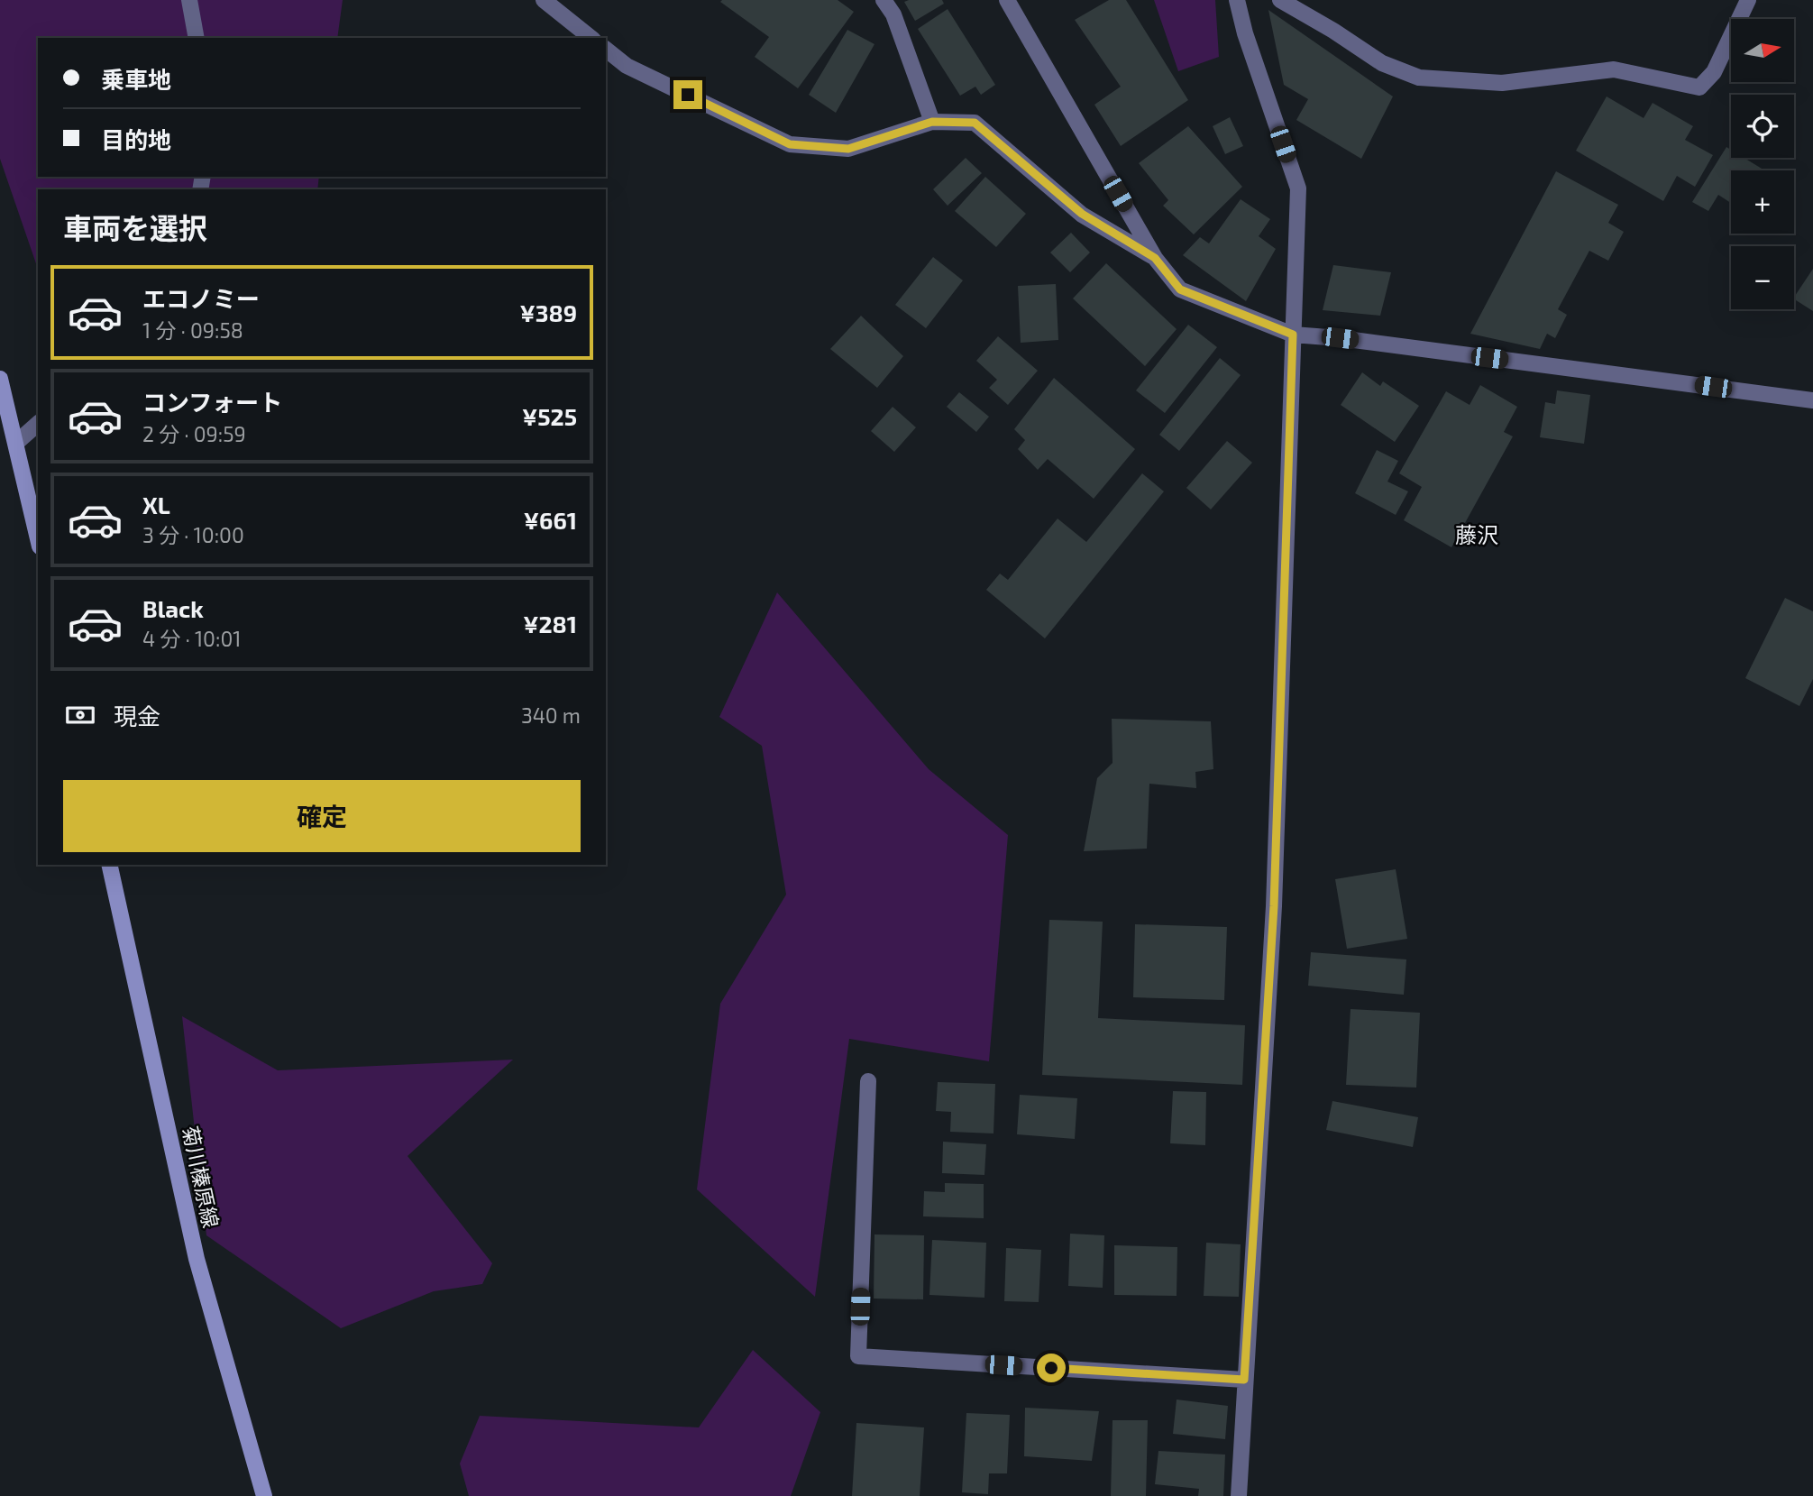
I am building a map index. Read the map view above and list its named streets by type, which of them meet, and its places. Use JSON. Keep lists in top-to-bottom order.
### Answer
{
  "streets": {
    "main road": ["菊川榛原線"]
  },
  "districts": ["藤沢"],
  "north": "right",
  "page": {
    "map_buttons": ["+", "−"],
    "banner": ["乗車地", "目的地"],
    "heading": "車両を選択",
    "list": [
      {
        "name": "エコノミー",
        "note": "1 分 · 09:58",
        "value": "¥389"
      },
      {
        "name": "コンフォート",
        "note": "2 分 · 09:59",
        "value": "¥525"
      },
      {
        "name": "XL",
        "note": "3 分 · 10:00",
        "value": "¥661"
      },
      {
        "name": "Black",
        "note": "4 分 · 10:01",
        "value": "¥281"
      }
    ],
    "pay": ["現金", "340 m"],
    "buttons": "確定"
  }
}
